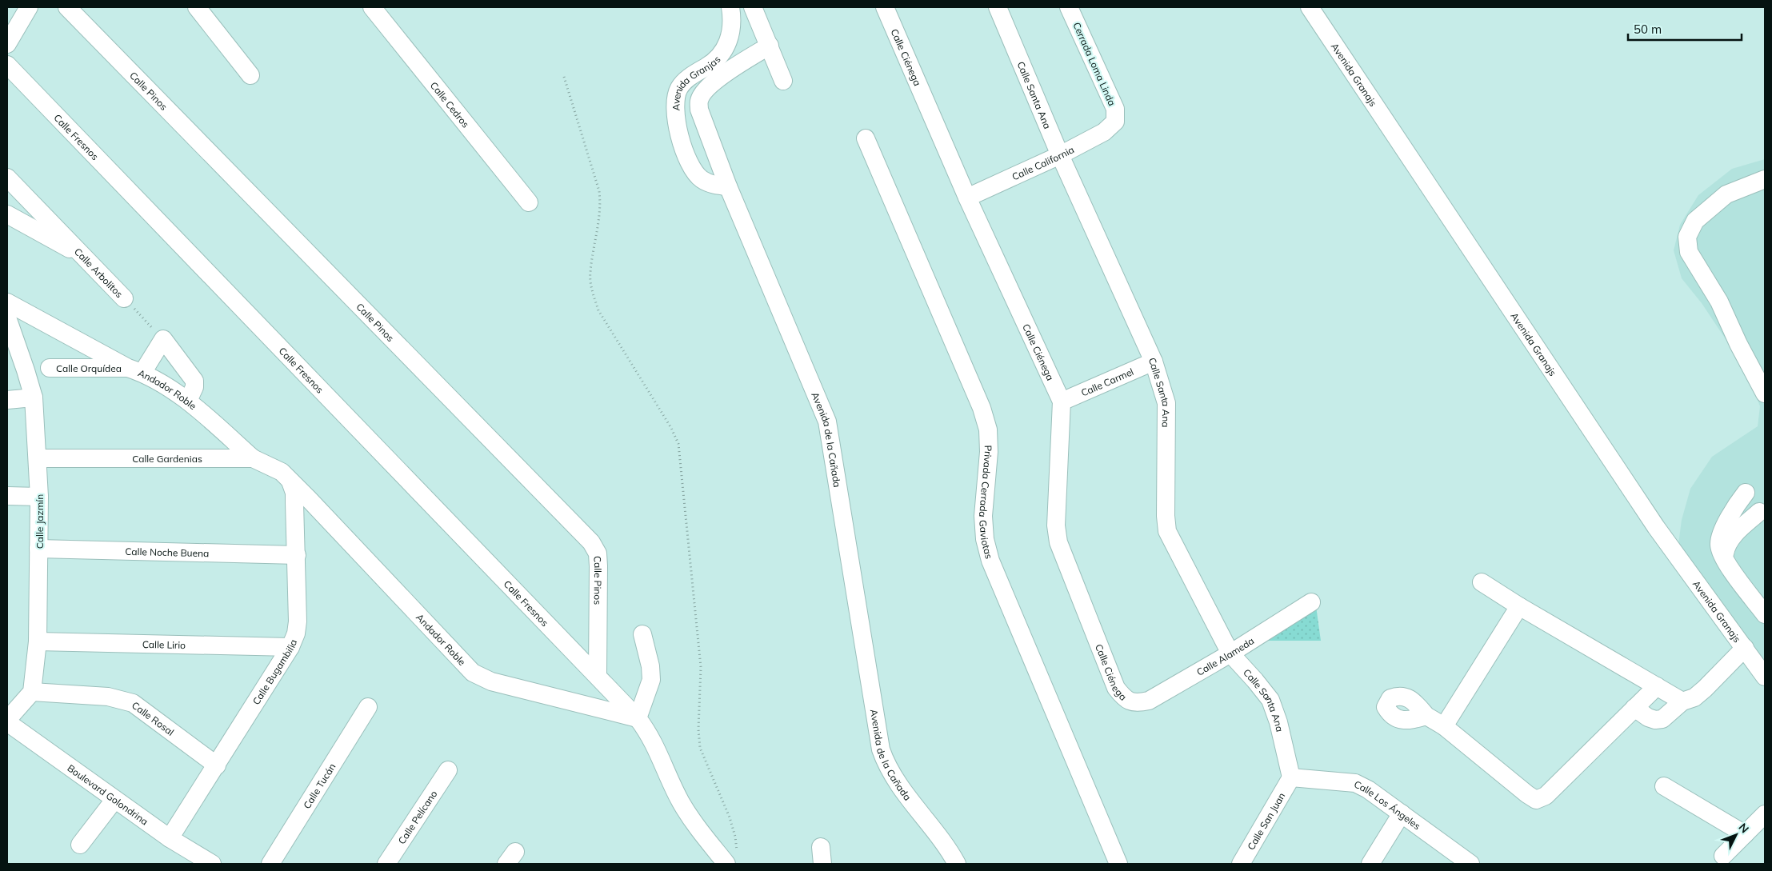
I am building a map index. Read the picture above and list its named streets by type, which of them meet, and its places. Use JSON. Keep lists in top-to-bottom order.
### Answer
{
  "streets": {
    "street": [
      "Calle Ciénega",
      "Cerrada Loma Linda",
      "Avenida Granajs",
      "Avenida Granjas",
      "Calle Pinos",
      "Calle Santa Ana",
      "Calle Cedros",
      "Calle Fresnos",
      "Calle California",
      "Calle Arbolitos",
      "Calle Orquídea",
      "Calle Carmel",
      "Andador Roble",
      "Avenida de la Cañada",
      "Calle Gardenias",
      "Privada Cerrada Gaviotas",
      "Calle Jazmín",
      "Calle Noche Buena",
      "Calle Lirio",
      "Calle Alameda",
      "Calle Bugambilia",
      "Calle Rosal",
      "Calle Tucán",
      "Boulevard Golondrina",
      "Calle Los Ángeles",
      "Calle Pelícano",
      "Calle San Juan"
    ]
  },
  "crossings": [
    ["Calle Ciénega", "Calle California"],
    ["Calle Ciénega", "Calle Carmel"],
    ["Calle Ciénega", "Calle Alameda"],
    ["Cerrada Loma Linda", "Calle California"],
    ["Avenida Granjas", "Avenida de la Cañada"],
    ["Calle Pinos", "Calle Fresnos"],
    ["Calle Santa Ana", "Calle California"],
    ["Calle Santa Ana", "Calle Carmel"],
    ["Calle Santa Ana", "Calle Alameda"],
    ["Calle Santa Ana", "Calle Los Ángeles"],
    ["Calle Santa Ana", "Calle San Juan"],
    ["Calle Fresnos", "Andador Roble"],
    ["Calle Orquídea", "Andador Roble"],
    ["Andador Roble", "Calle Gardenias"],
    ["Andador Roble", "Calle Bugambilia"],
    ["Calle Gardenias", "Calle Jazmín"],
    ["Calle Gardenias", "Calle Bugambilia"],
    ["Calle Jazmín", "Calle Noche Buena"],
    ["Calle Jazmín", "Calle Lirio"],
    ["Calle Jazmín", "Calle Rosal"],
    ["Calle Noche Buena", "Calle Bugambilia"],
    ["Calle Lirio", "Calle Bugambilia"],
    ["Calle Bugambilia", "Calle Rosal"],
    ["Calle Bugambilia", "Boulevard Golondrina"],
    ["Calle Los Ángeles", "Calle San Juan"]
  ],
  "scale_bar": "50 m",
  "north": "top right"
}
